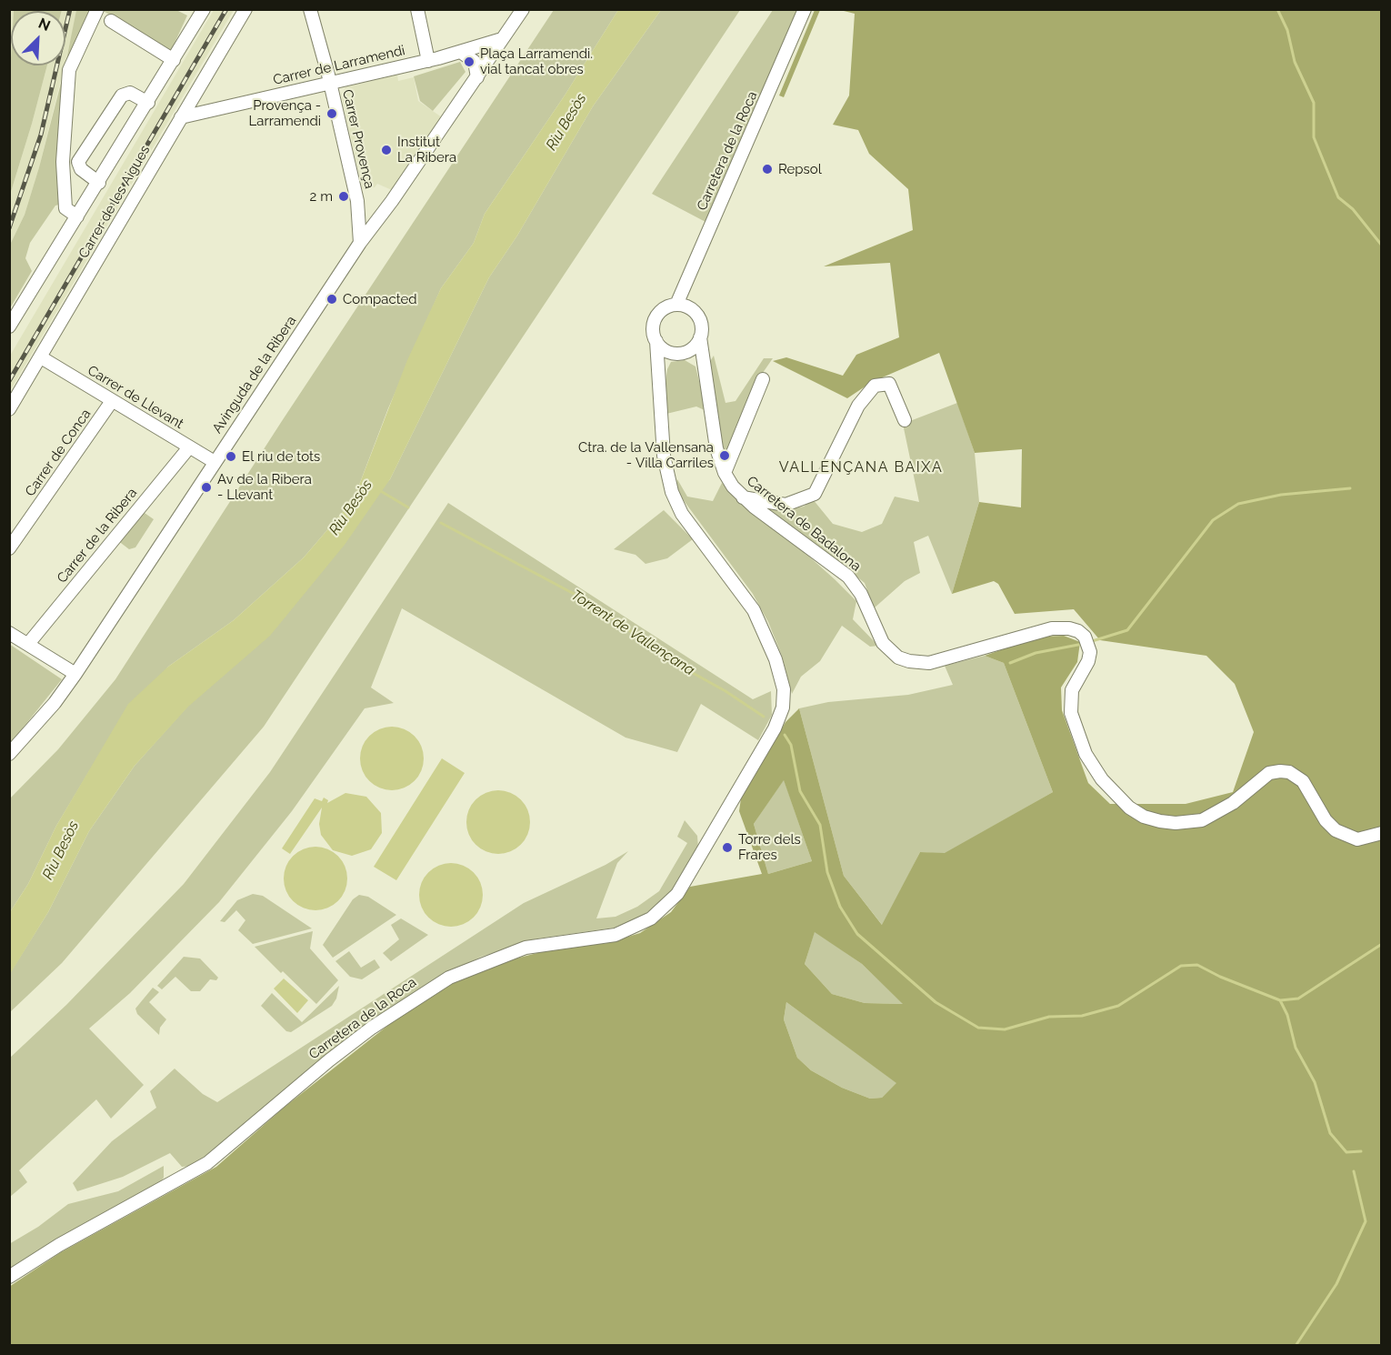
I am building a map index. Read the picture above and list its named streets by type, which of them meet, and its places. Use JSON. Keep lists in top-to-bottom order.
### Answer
{
  "streets": {
    "street": [
      "Carrer de Larramendi",
      "Carrer Provença",
      "Carretera de la Roca",
      "Carrer de les Aigues",
      "Avinguda de la Ribera",
      "Carrer de Llevant",
      "Carrer de Conca",
      "Carretera de Badalona",
      "Carrer de la Ribera"
    ]
  },
  "crossings": [
    ["Carrer de Larramendi", "Carrer Provença"],
    ["Carrer de Larramendi", "Carrer de les Aigues"],
    ["Carrer de Larramendi", "Avinguda de la Ribera"],
    ["Carrer Provença", "Avinguda de la Ribera"],
    ["Carretera de la Roca", "Carretera de Badalona"],
    ["Carrer de les Aigues", "Carrer de Llevant"],
    ["Avinguda de la Ribera", "Carrer de Llevant"],
    ["Carrer de Llevant", "Carrer de Conca"],
    ["Carrer de Llevant", "Carrer de la Ribera"]
  ],
  "districts": ["VALLENÇANA BAIXA"],
  "water": ["Riu Besòs", "Torrent de Vallençana"],
  "places": [
    "Plaça Larramendi. vial tancat obres",
    "Provença - Larramendi",
    "Institut La Ribera",
    "Repsol",
    "2 m",
    "Compacted",
    "Ctra. de la Vallensana - Villa Carriles",
    "El riu de tots",
    "Av de la Ribera - Llevant",
    "Torre dels Frares"
  ],
  "north": "top right"
}
